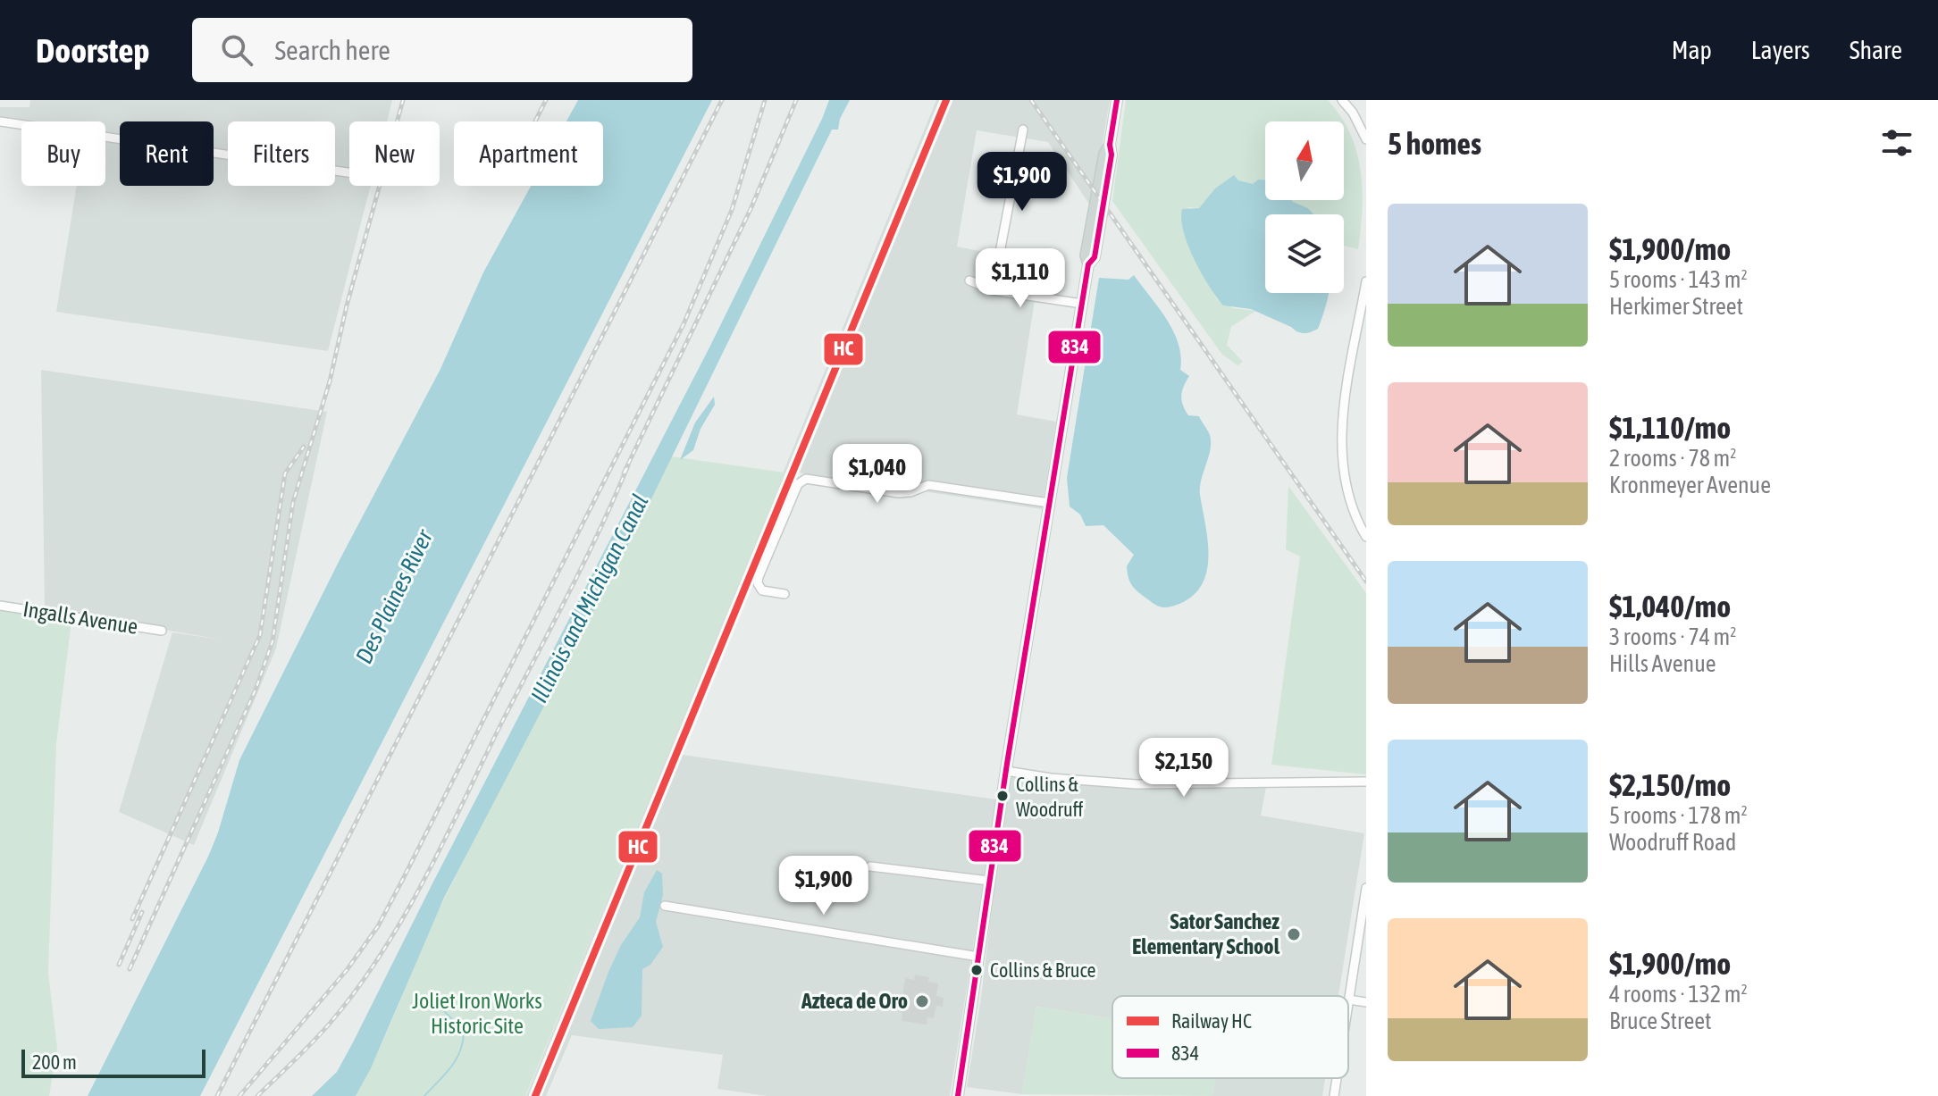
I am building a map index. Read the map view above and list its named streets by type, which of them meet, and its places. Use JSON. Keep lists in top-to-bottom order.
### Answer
{
  "streets": {
    "street": ["Ingalls Avenue"]
  },
  "water": ["Des Plaines River", "Illinois and Michigan Canal"],
  "parks": ["Joliet Iron Works Historic Site"],
  "places": [
    "Collins & Woodruff",
    "Sator Sanchez Elementary School",
    "Collins & Bruce",
    "Azteca de Oro"
  ],
  "lines": ["rail line HC", "transit line 834"],
  "legend": ["Railway HC", "834"],
  "scale_bar": "200 m",
  "north": "top",
  "page": {
    "header": "Doorstep",
    "search": "Search here",
    "nav": ["Map", "Layers", "Share"],
    "heading": "5 homes",
    "chip": [
      "Buy",
      "Rent",
      "Filters",
      "New",
      "Apartment"
    ],
    "price": [
      "$1,900",
      "$1,110",
      "$1,040",
      "$2,150",
      "$1,900"
    ],
    "list": [
      {
        "name": "$1,900/mo",
        "note": "5 rooms · 143 m² · Herkimer Street"
      },
      {
        "name": "$1,110/mo",
        "note": "2 rooms · 78 m² · Kronmeyer Avenue"
      },
      {
        "name": "$1,040/mo",
        "note": "3 rooms · 74 m² · Hills Avenue"
      },
      {
        "name": "$2,150/mo",
        "note": "5 rooms · 178 m² · Woodruff Road"
      },
      {
        "name": "$1,900/mo",
        "note": "4 rooms · 132 m² · Bruce Street"
      }
    ],
    "scale": "200 m"
  }
}
